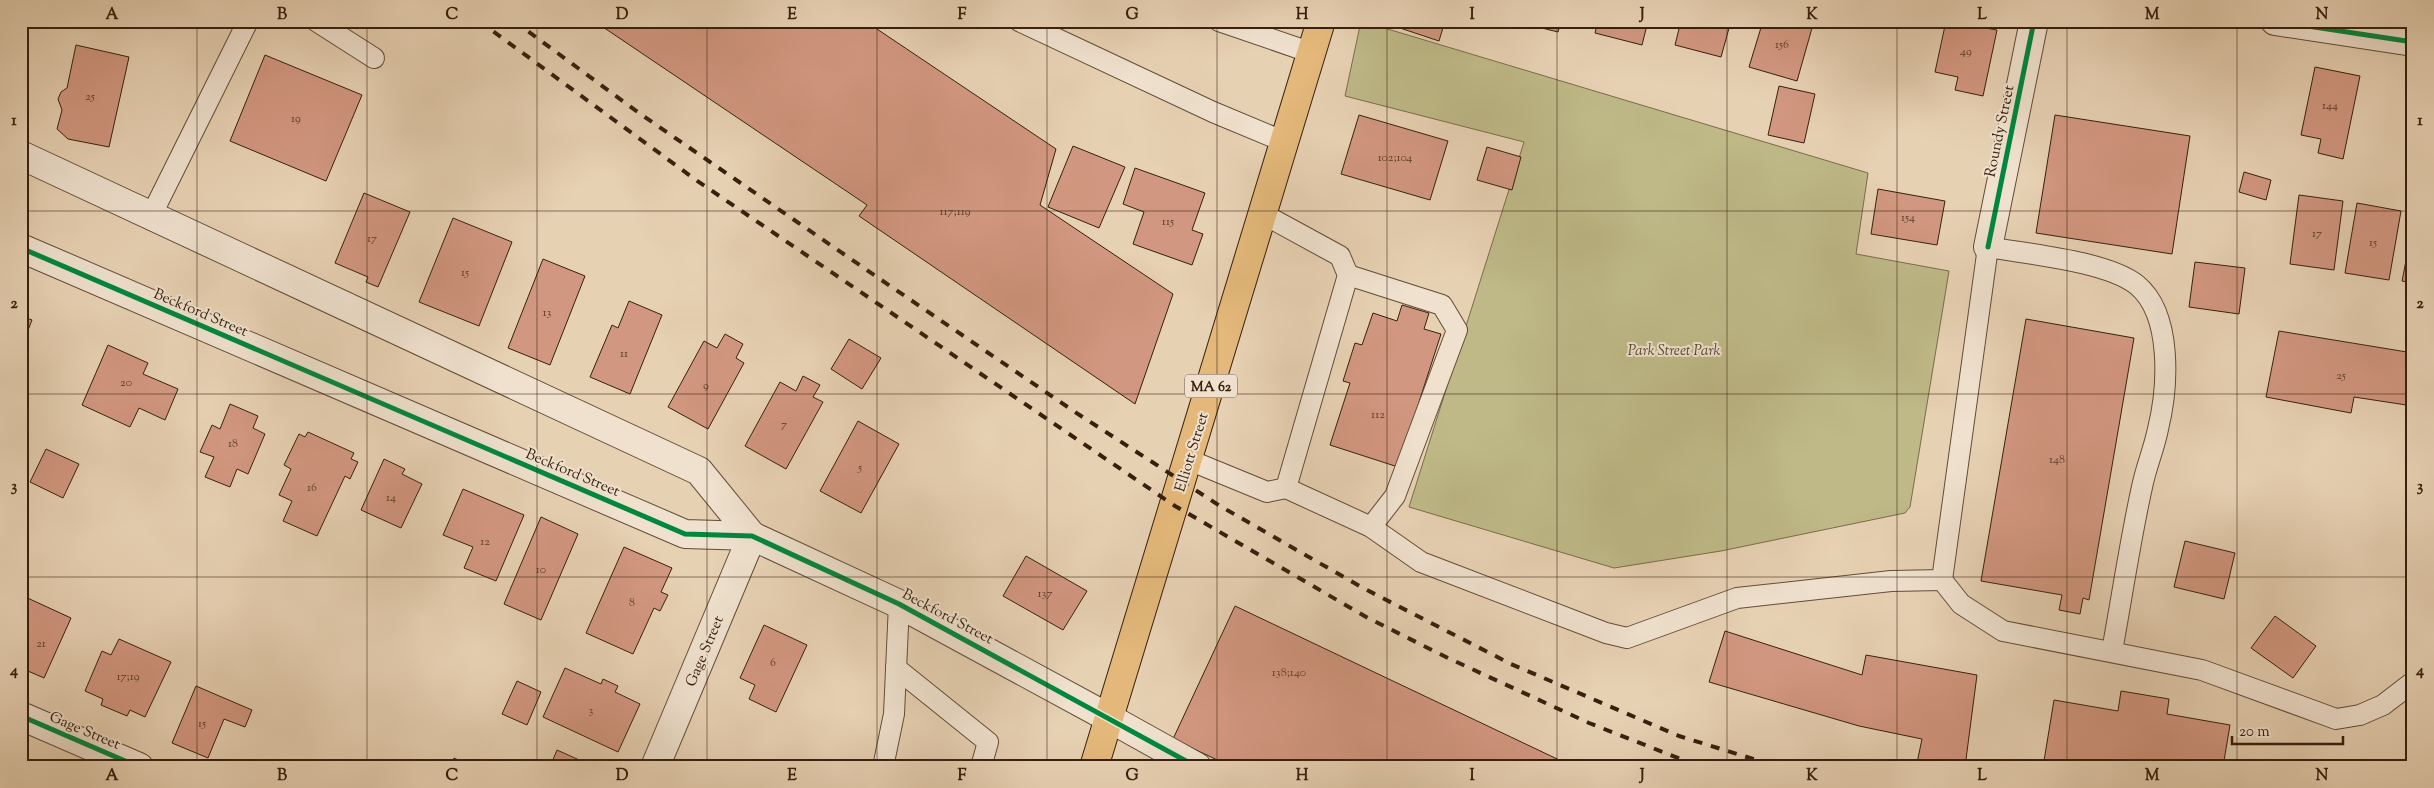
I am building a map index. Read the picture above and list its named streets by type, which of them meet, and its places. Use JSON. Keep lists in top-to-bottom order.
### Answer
{
  "streets": {
    "main road": ["MA 62", "Elliott Street"],
    "street": ["Roundy Street", "Beckford Street", "Gage Street"]
  },
  "crossings": [
    ["Beckford Street", "Elliott Street"],
    ["Beckford Street", "Gage Street"]
  ],
  "parks": ["Park Street Park"],
  "house_numbers": [
    "156",
    "49",
    "25",
    "144",
    "19",
    "102;104",
    "117;119",
    "154",
    "115",
    "17",
    "17",
    "15",
    "15",
    "13",
    "11",
    "25",
    "20",
    "9",
    "112",
    "7",
    "18",
    "148",
    "5",
    "16",
    "14",
    "12",
    "10",
    "137",
    "8",
    "21",
    "6",
    "138;140",
    "17;19",
    "3",
    "15"
  ],
  "scale_bar": "20 m",
  "grid": {
    "columns": [
      "A",
      "B",
      "C",
      "D",
      "E",
      "F",
      "G",
      "H",
      "I",
      "J",
      "K",
      "L",
      "M",
      "N"
    ],
    "rows": [
      "1",
      "2",
      "3",
      "4"
    ]
  }
}
